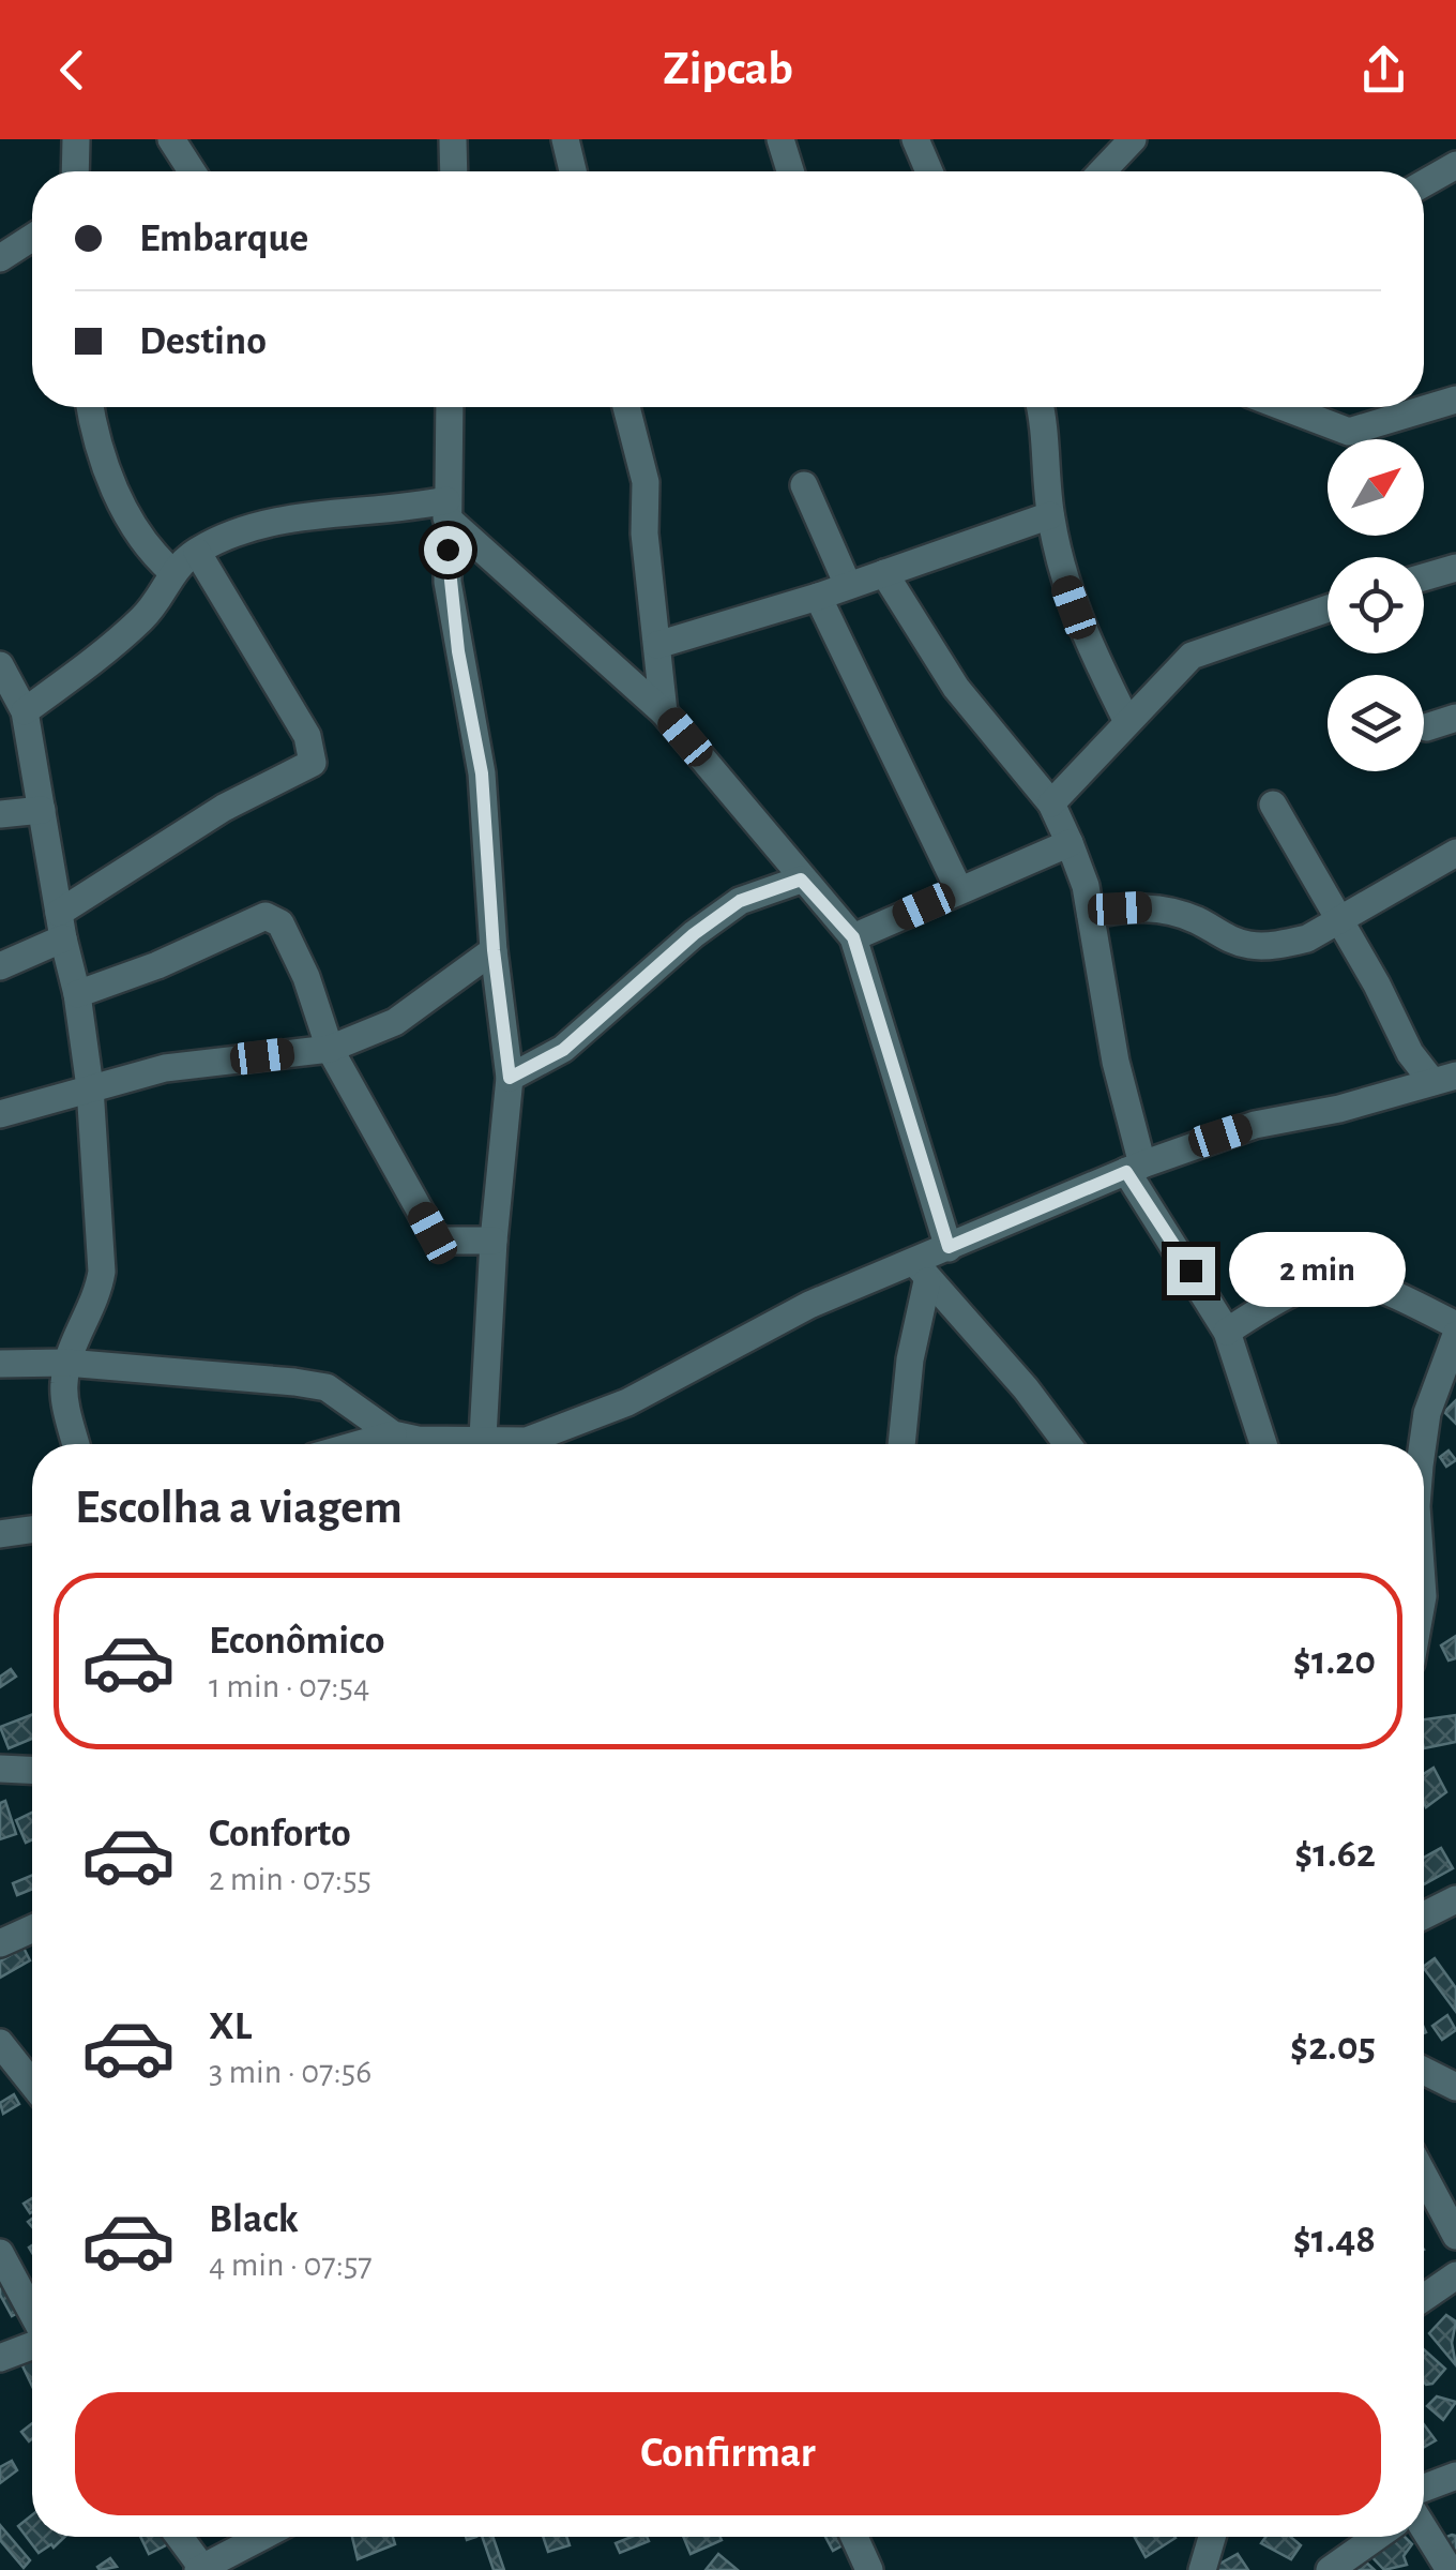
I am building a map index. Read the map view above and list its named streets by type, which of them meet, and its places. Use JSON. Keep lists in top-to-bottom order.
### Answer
{
  "north": "top right",
  "page": {
    "header": "Zipcab",
    "banner": ["Embarque", "Destino"],
    "bubble": "2 min",
    "heading": "Escolha a viagem",
    "list": [
      {
        "name": "Econômico",
        "note": "1 min · 07:54",
        "value": "$1.20"
      },
      {
        "name": "Conforto",
        "note": "2 min · 07:55",
        "value": "$1.62"
      },
      {
        "name": "XL",
        "note": "3 min · 07:56",
        "value": "$2.05"
      },
      {
        "name": "Black",
        "note": "4 min · 07:57",
        "value": "$1.48"
      }
    ],
    "buttons": "Confirmar"
  }
}
